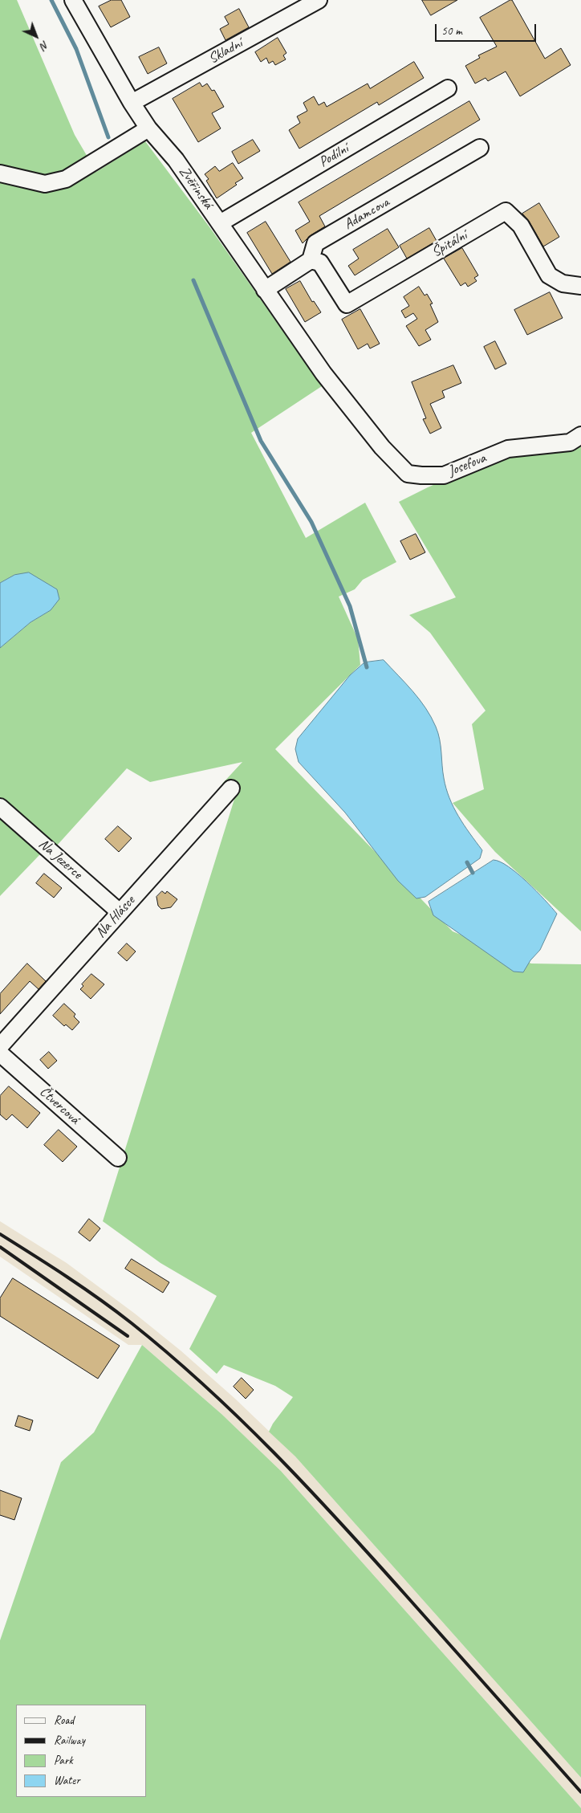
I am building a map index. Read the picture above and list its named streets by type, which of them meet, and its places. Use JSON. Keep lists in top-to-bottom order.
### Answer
{
  "streets": {
    "street": [
      "Skladní",
      "Podílní",
      "Zvěřinská",
      "Adamcova",
      "Špitální",
      "Josefova",
      "Na Jezerce",
      "Na Hlásce",
      "Čtvercová"
    ]
  },
  "crossings": [
    ["Skladní", "Zvěřinská"],
    ["Podílní", "Zvěřinská"],
    ["Zvěřinská", "Josefova"],
    ["Adamcova", "Špitální"],
    ["Na Jezerce", "Na Hlásce"]
  ],
  "legend": [
    "Road",
    "Railway",
    "Park",
    "Water"
  ],
  "scale_bar": "50 m",
  "north": "bottom right"
}
